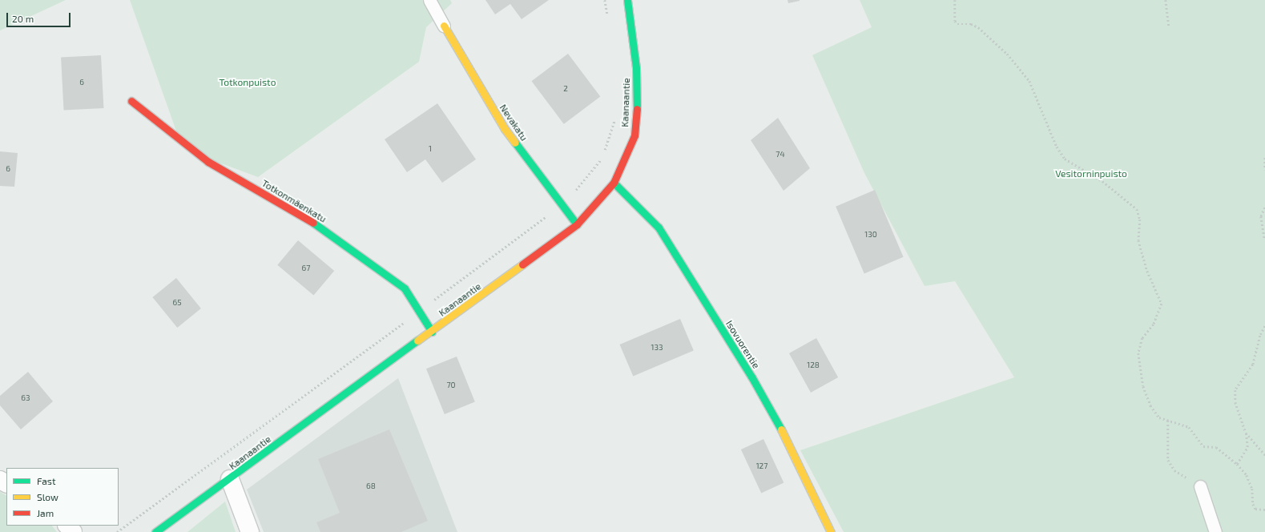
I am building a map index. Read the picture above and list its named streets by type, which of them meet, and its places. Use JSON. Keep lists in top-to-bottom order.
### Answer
{
  "streets": {
    "street": [
      "Kaanaantie",
      "Nevakatu",
      "Totkonmäenkatu",
      "Isovuorentie"
    ]
  },
  "crossings": [
    ["Kaanaantie", "Nevakatu"],
    ["Kaanaantie", "Totkonmäenkatu"],
    ["Kaanaantie", "Isovuorentie"]
  ],
  "parks": ["Totkonpuisto", "Vesitorninpuisto"],
  "house_numbers": [
    "6",
    "2",
    "1",
    "74",
    "6",
    "130",
    "67",
    "65",
    "133",
    "128",
    "70",
    "63",
    "127",
    "68"
  ],
  "legend": ["Fast", "Slow", "Jam"],
  "scale_bar": "20 m"
}
